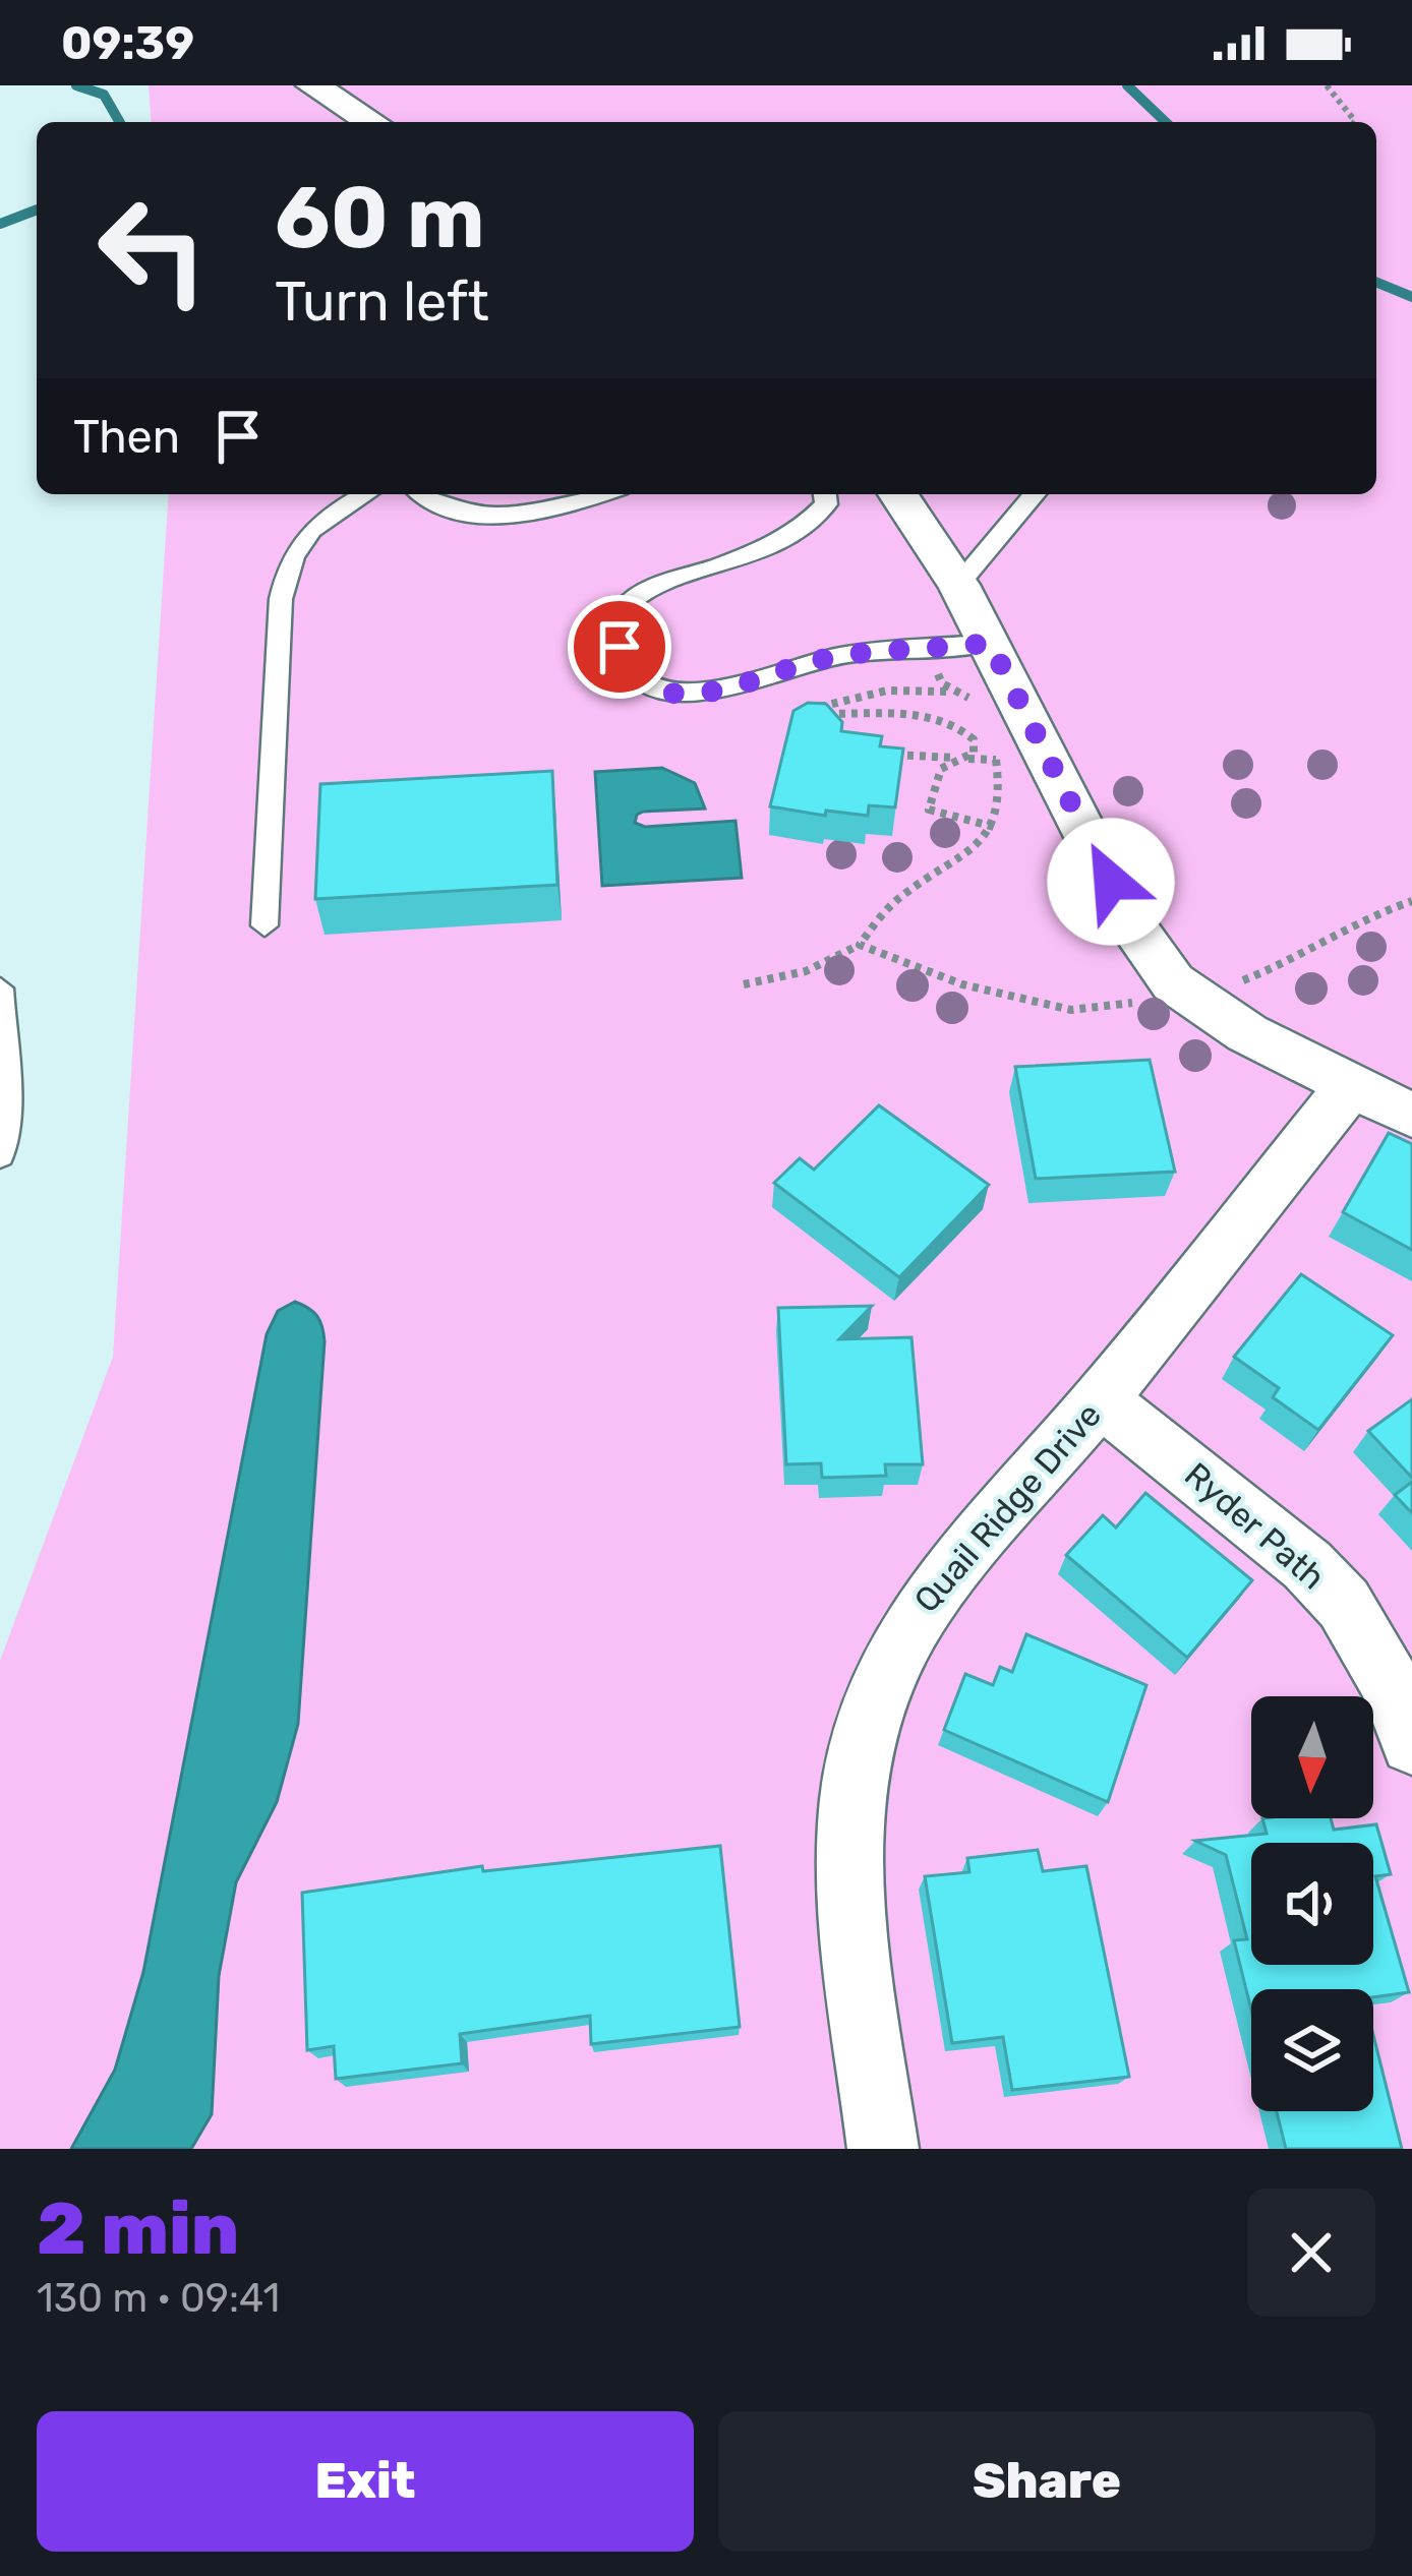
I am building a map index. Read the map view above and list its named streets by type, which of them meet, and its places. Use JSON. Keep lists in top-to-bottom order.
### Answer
{
  "streets": {
    "street": ["Quail Ridge Drive", "Ryder Path"]
  },
  "crossings": [
    ["Quail Ridge Drive", "Ryder Path"]
  ],
  "north": "bottom",
  "page": {
    "status": "09:39",
    "turn": ["60 m", "Turn left"],
    "then": "Then",
    "heading": ["2 min", "130 m · 09:41"],
    "buttons": ["Exit", "Share"]
  }
}
